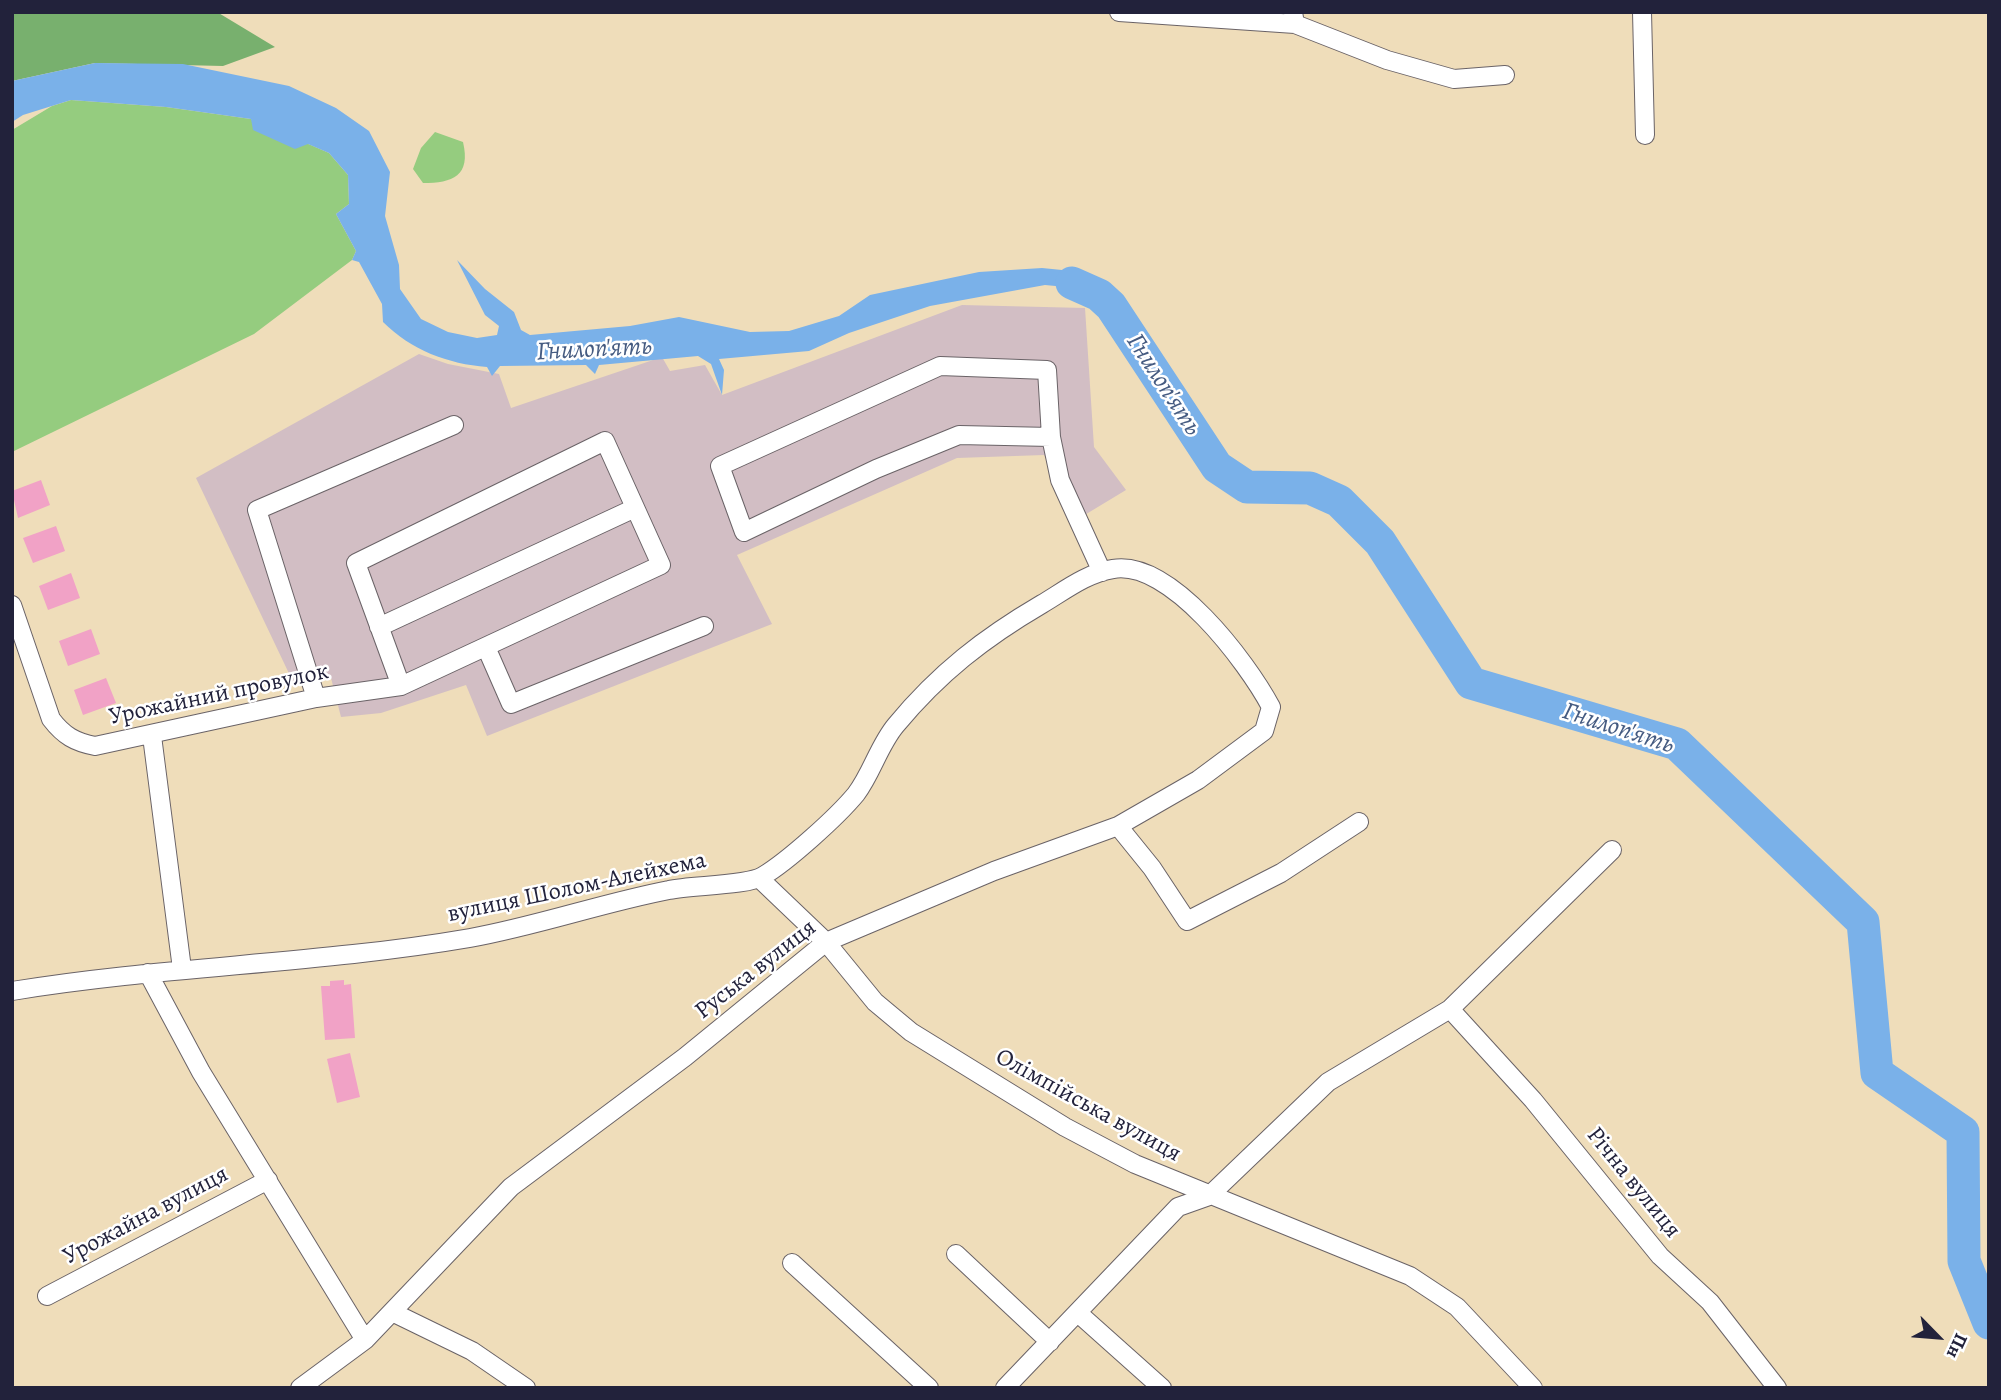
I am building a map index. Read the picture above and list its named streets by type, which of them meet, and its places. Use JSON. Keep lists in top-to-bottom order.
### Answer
{
  "streets": {
    "street": [
      "Урожайний провулок",
      "вулиця Шолом-Алейхема",
      "Руська вулиця",
      "Олімпійська вулиця",
      "Річна вулиця",
      "Урожайна вулиця"
    ]
  },
  "crossings": [
    ["вулиця Шолом-Алейхема", "Олімпійська вулиця"],
    ["вулиця Шолом-Алейхема", "Урожайна вулиця"],
    ["Руська вулиця", "Олімпійська вулиця"],
    ["Руська вулиця", "Урожайна вулиця"]
  ],
  "water": ["Гнилоп'ять"],
  "north": "bottom right"
}
